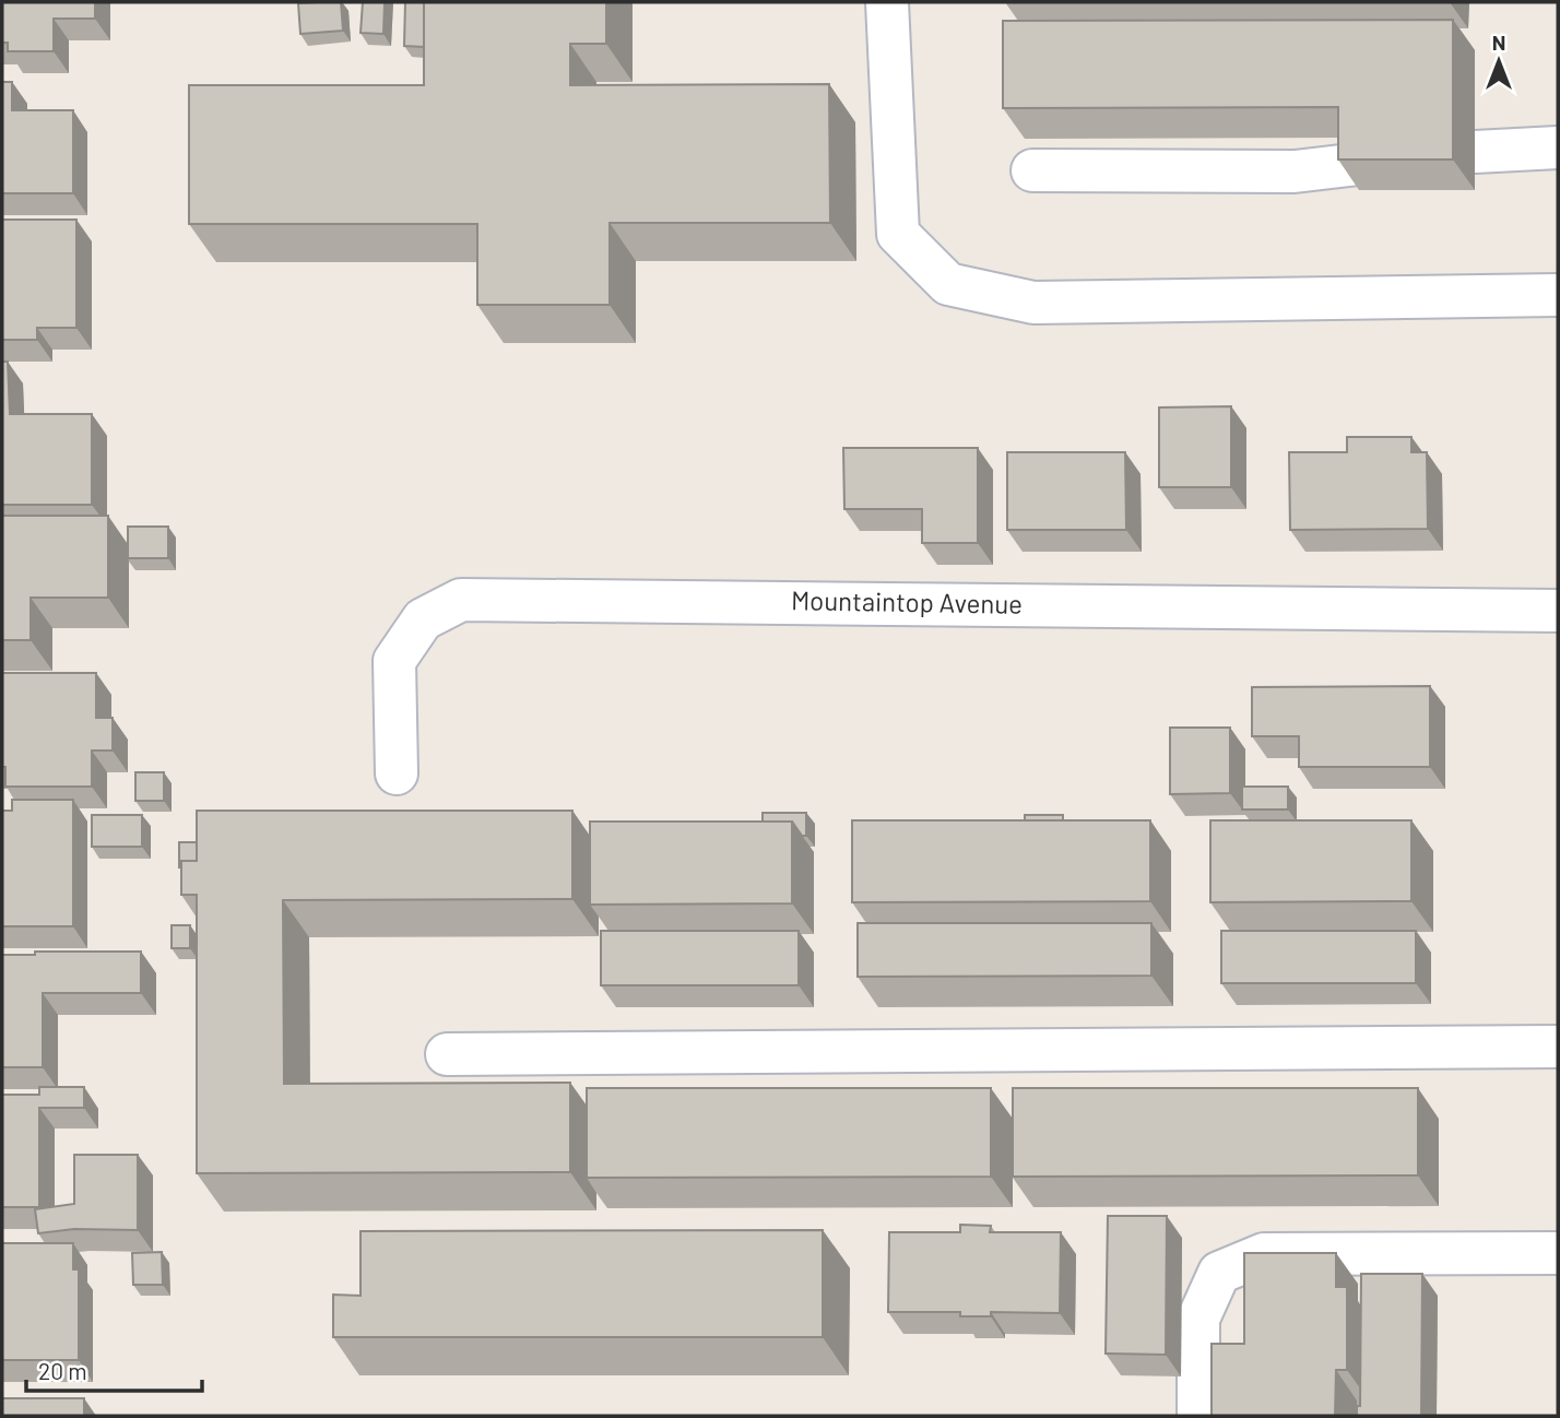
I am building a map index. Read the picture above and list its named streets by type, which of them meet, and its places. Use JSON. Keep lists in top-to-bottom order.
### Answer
{
  "streets": {
    "street": ["Mountaintop Avenue"]
  },
  "scale_bar": "20 m",
  "north": "top"
}
